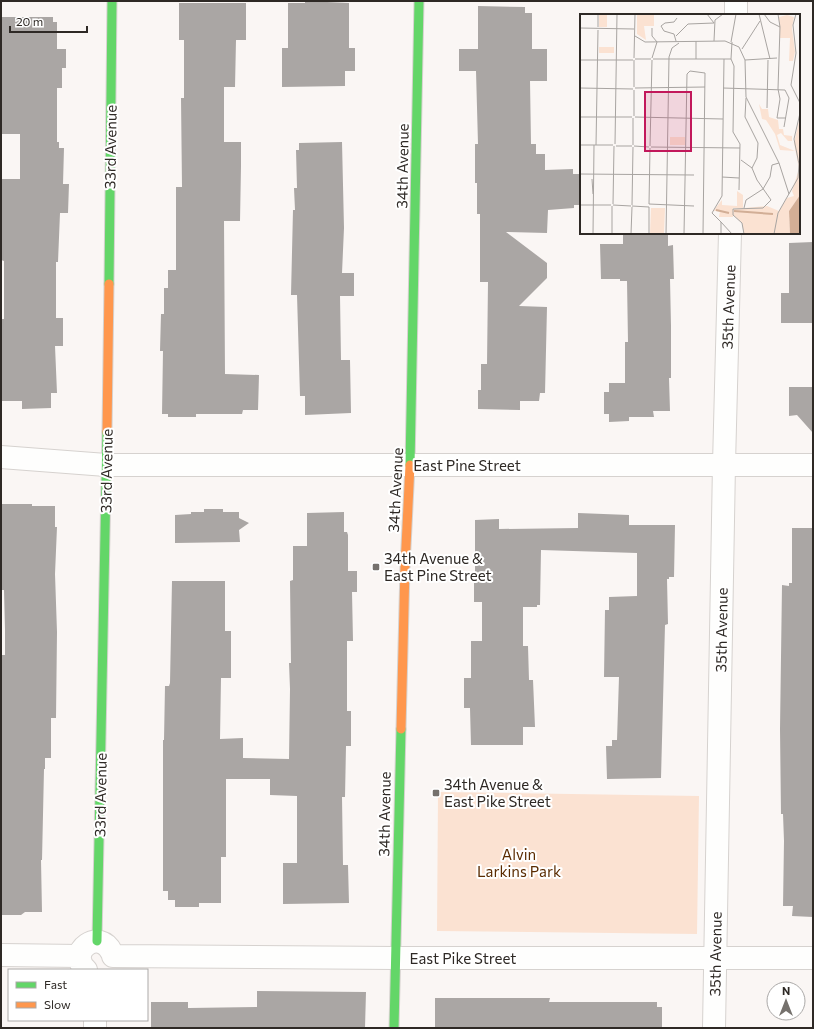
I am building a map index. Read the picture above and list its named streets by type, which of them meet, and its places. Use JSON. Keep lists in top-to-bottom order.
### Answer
{
  "streets": {
    "street": [
      "33rd Avenue",
      "34th Avenue",
      "35th Avenue",
      "East Pine Street",
      "East Pike Street"
    ]
  },
  "crossings": [
    ["33rd Avenue", "East Pine Street"],
    ["33rd Avenue", "East Pike Street"],
    ["34th Avenue", "East Pine Street"],
    ["34th Avenue", "East Pike Street"],
    ["35th Avenue", "East Pine Street"],
    ["35th Avenue", "East Pike Street"]
  ],
  "parks": ["Alvin Larkins Park"],
  "places": {
    "transit": ["34th Avenue & East Pine Street", "34th Avenue & East Pike Street"]
  },
  "legend": ["Fast", "Slow"],
  "scale_bar": "20 m",
  "north": "top"
}
